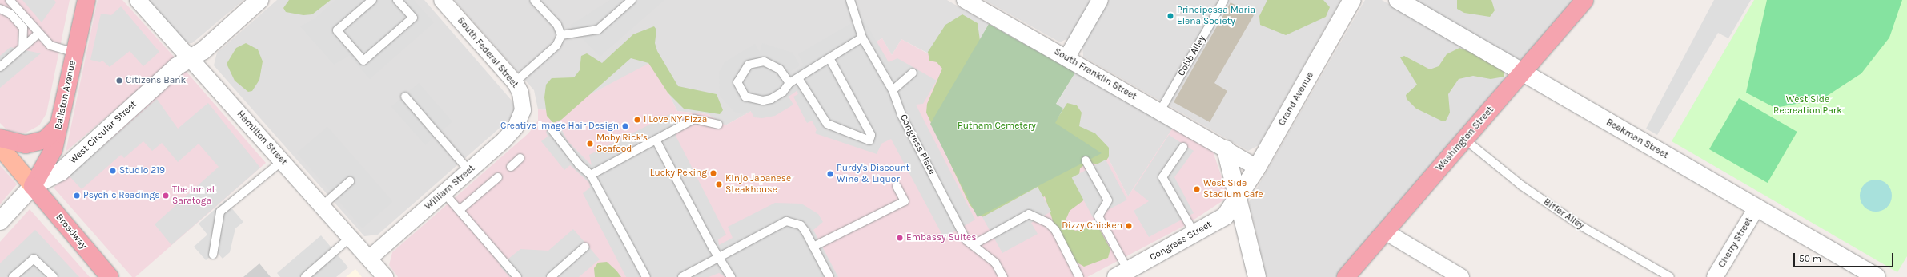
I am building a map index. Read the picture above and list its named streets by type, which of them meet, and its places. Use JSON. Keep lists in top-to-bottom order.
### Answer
{
  "streets": {
    "highway": ["Ballston Avenue", "Washington Street", "Broadway"],
    "street": [
      "South Federal Street",
      "South Franklin Street",
      "Grand Avenue",
      "West Circular Street",
      "Hamilton Street",
      "Beekman Street",
      "William Street",
      "Congress Street",
      "Cherry Street"
    ],
    "lane": ["Cobb Alley", "Congress Place", "Biffer Alley"]
  },
  "crossings": [
    ["South Federal Street", "William Street"],
    ["Cobb Alley", "South Franklin Street"],
    ["South Franklin Street", "Grand Avenue"],
    ["Ballston Avenue", "West Circular Street"],
    ["Ballston Avenue", "Broadway"],
    ["Grand Avenue", "Congress Street"],
    ["West Circular Street", "Hamilton Street"],
    ["West Circular Street", "Broadway"],
    ["Hamilton Street", "William Street"],
    ["Washington Street", "Beekman Street"],
    ["Washington Street", "Biffer Alley"],
    ["Beekman Street", "Cherry Street"]
  ],
  "parks": ["West Side Recreation Park", "Putnam Cemetery"],
  "places": [
    "Principessa Maria Elena Society",
    "Citizens Bank",
    "I Love NY Pizza",
    "Creative Image Hair Design",
    "Moby Rick's Seafood",
    "Studio 219",
    "Lucky Peking",
    "Purdy's Discount Wine & Liquor",
    "Kinjo Japanese Steakhouse",
    "West Side Stadium Cafe",
    "Psychic Readings",
    "The Inn at Saratoga",
    "Dizzy Chicken",
    "Embassy Suites"
  ],
  "scale_bar": "50 m"
}
